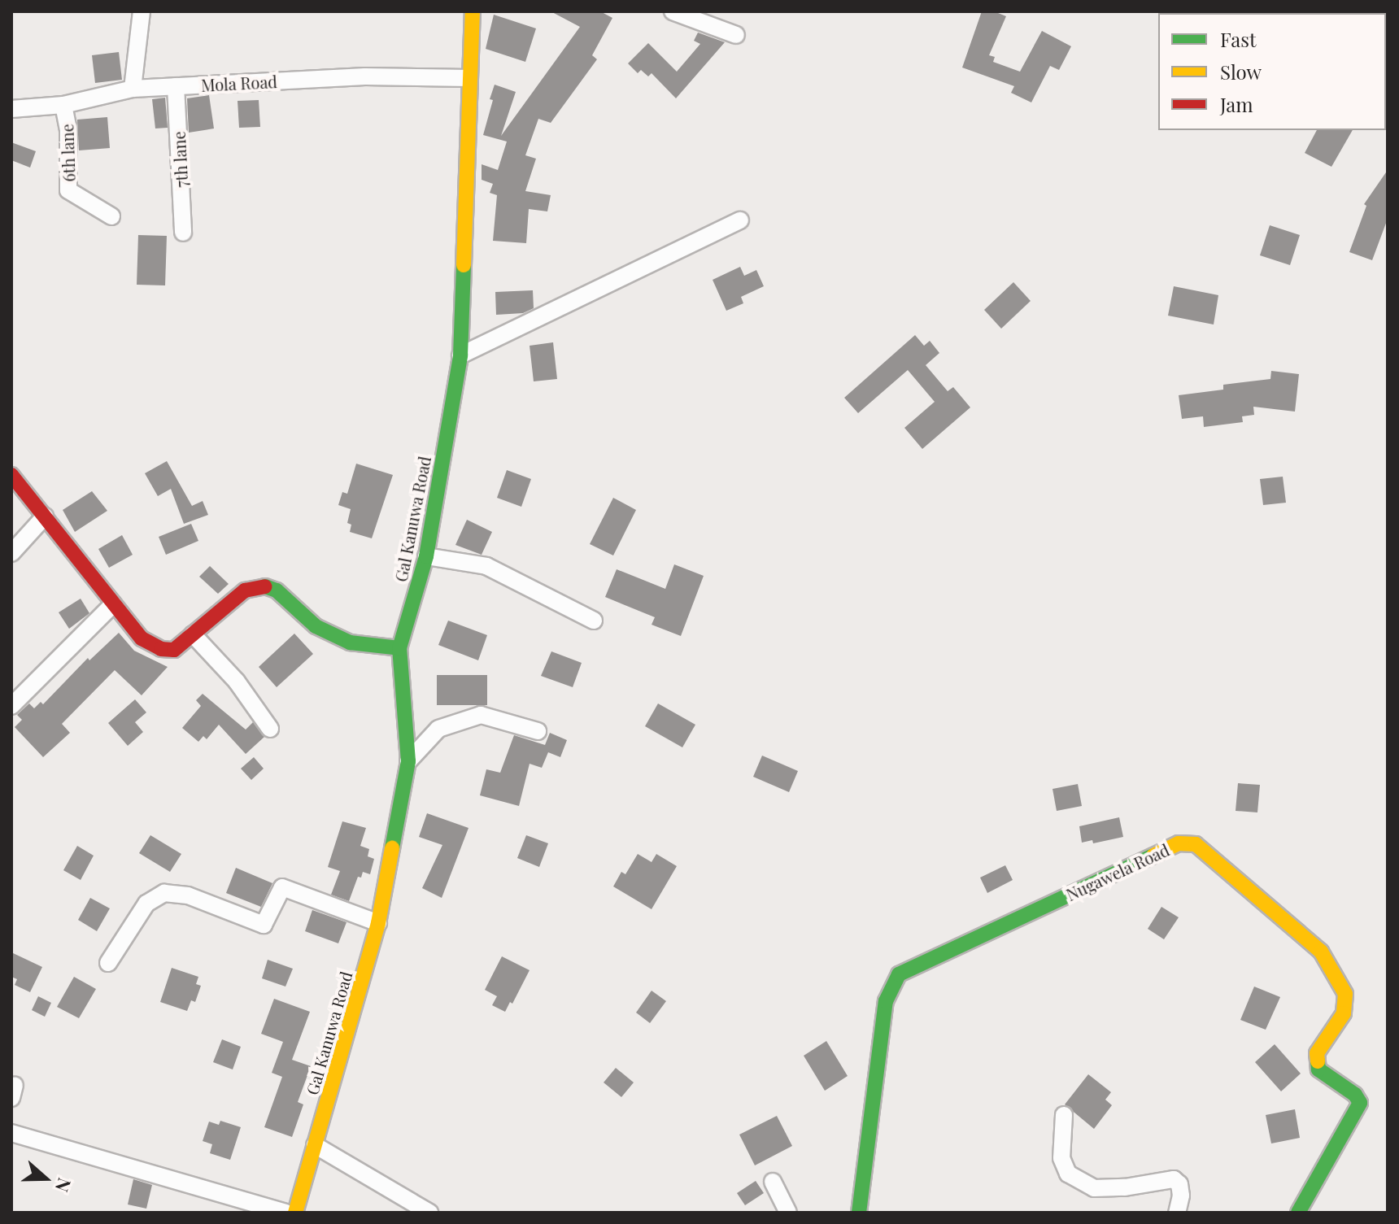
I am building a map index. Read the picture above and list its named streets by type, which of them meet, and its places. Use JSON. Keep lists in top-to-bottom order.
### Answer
{
  "streets": {
    "street": [
      "Mola Road",
      "6th lane",
      "7th lane",
      "Gal Kanuwa Road",
      "Nugawela Road"
    ]
  },
  "crossings": [
    ["Mola Road", "6th lane"],
    ["Mola Road", "7th lane"],
    ["Mola Road", "Gal Kanuwa Road"]
  ],
  "legend": ["Fast", "Slow", "Jam"],
  "north": "right"
}
